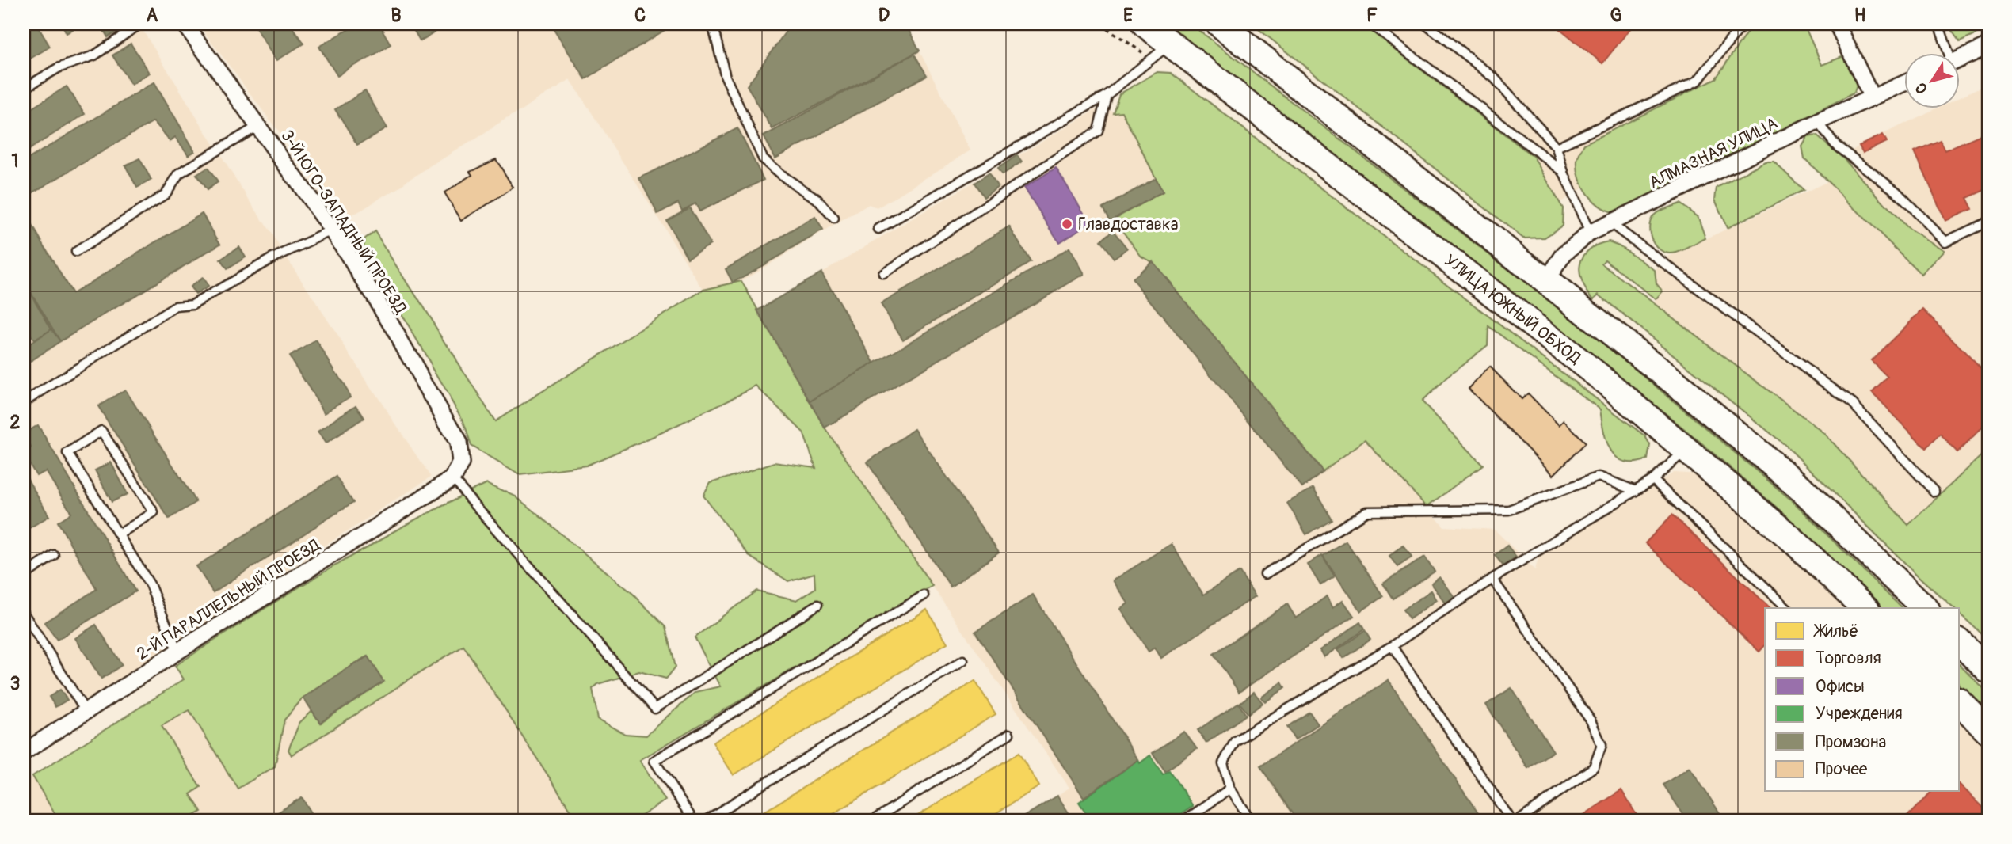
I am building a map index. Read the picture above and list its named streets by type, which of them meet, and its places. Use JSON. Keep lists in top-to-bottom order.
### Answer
{
  "streets": {
    "main road": ["УЛИЦА ЮЖНЫЙ ОБХОД"],
    "street": ["АЛМАЗНАЯ УЛИЦА", "3-Й ЮГО-ЗАПАДНЫЙ ПРОЕЗД", "2-Й ПАРАЛЛЕЛЬНЫЙ ПРОЕЗД"]
  },
  "crossings": [
    ["3-Й ЮГО-ЗАПАДНЫЙ ПРОЕЗД", "2-Й ПАРАЛЛЕЛЬНЫЙ ПРОЕЗД"]
  ],
  "places": ["Главдоставка"],
  "legend": [
    "Жильё",
    "Торговля",
    "Офисы",
    "Учреждения",
    "Промзона",
    "Прочее"
  ],
  "north": "bottom left",
  "grid": {
    "columns": [
      "A",
      "B",
      "C",
      "D",
      "E",
      "F",
      "G",
      "H"
    ],
    "rows": ["1", "2", "3"]
  }
}
